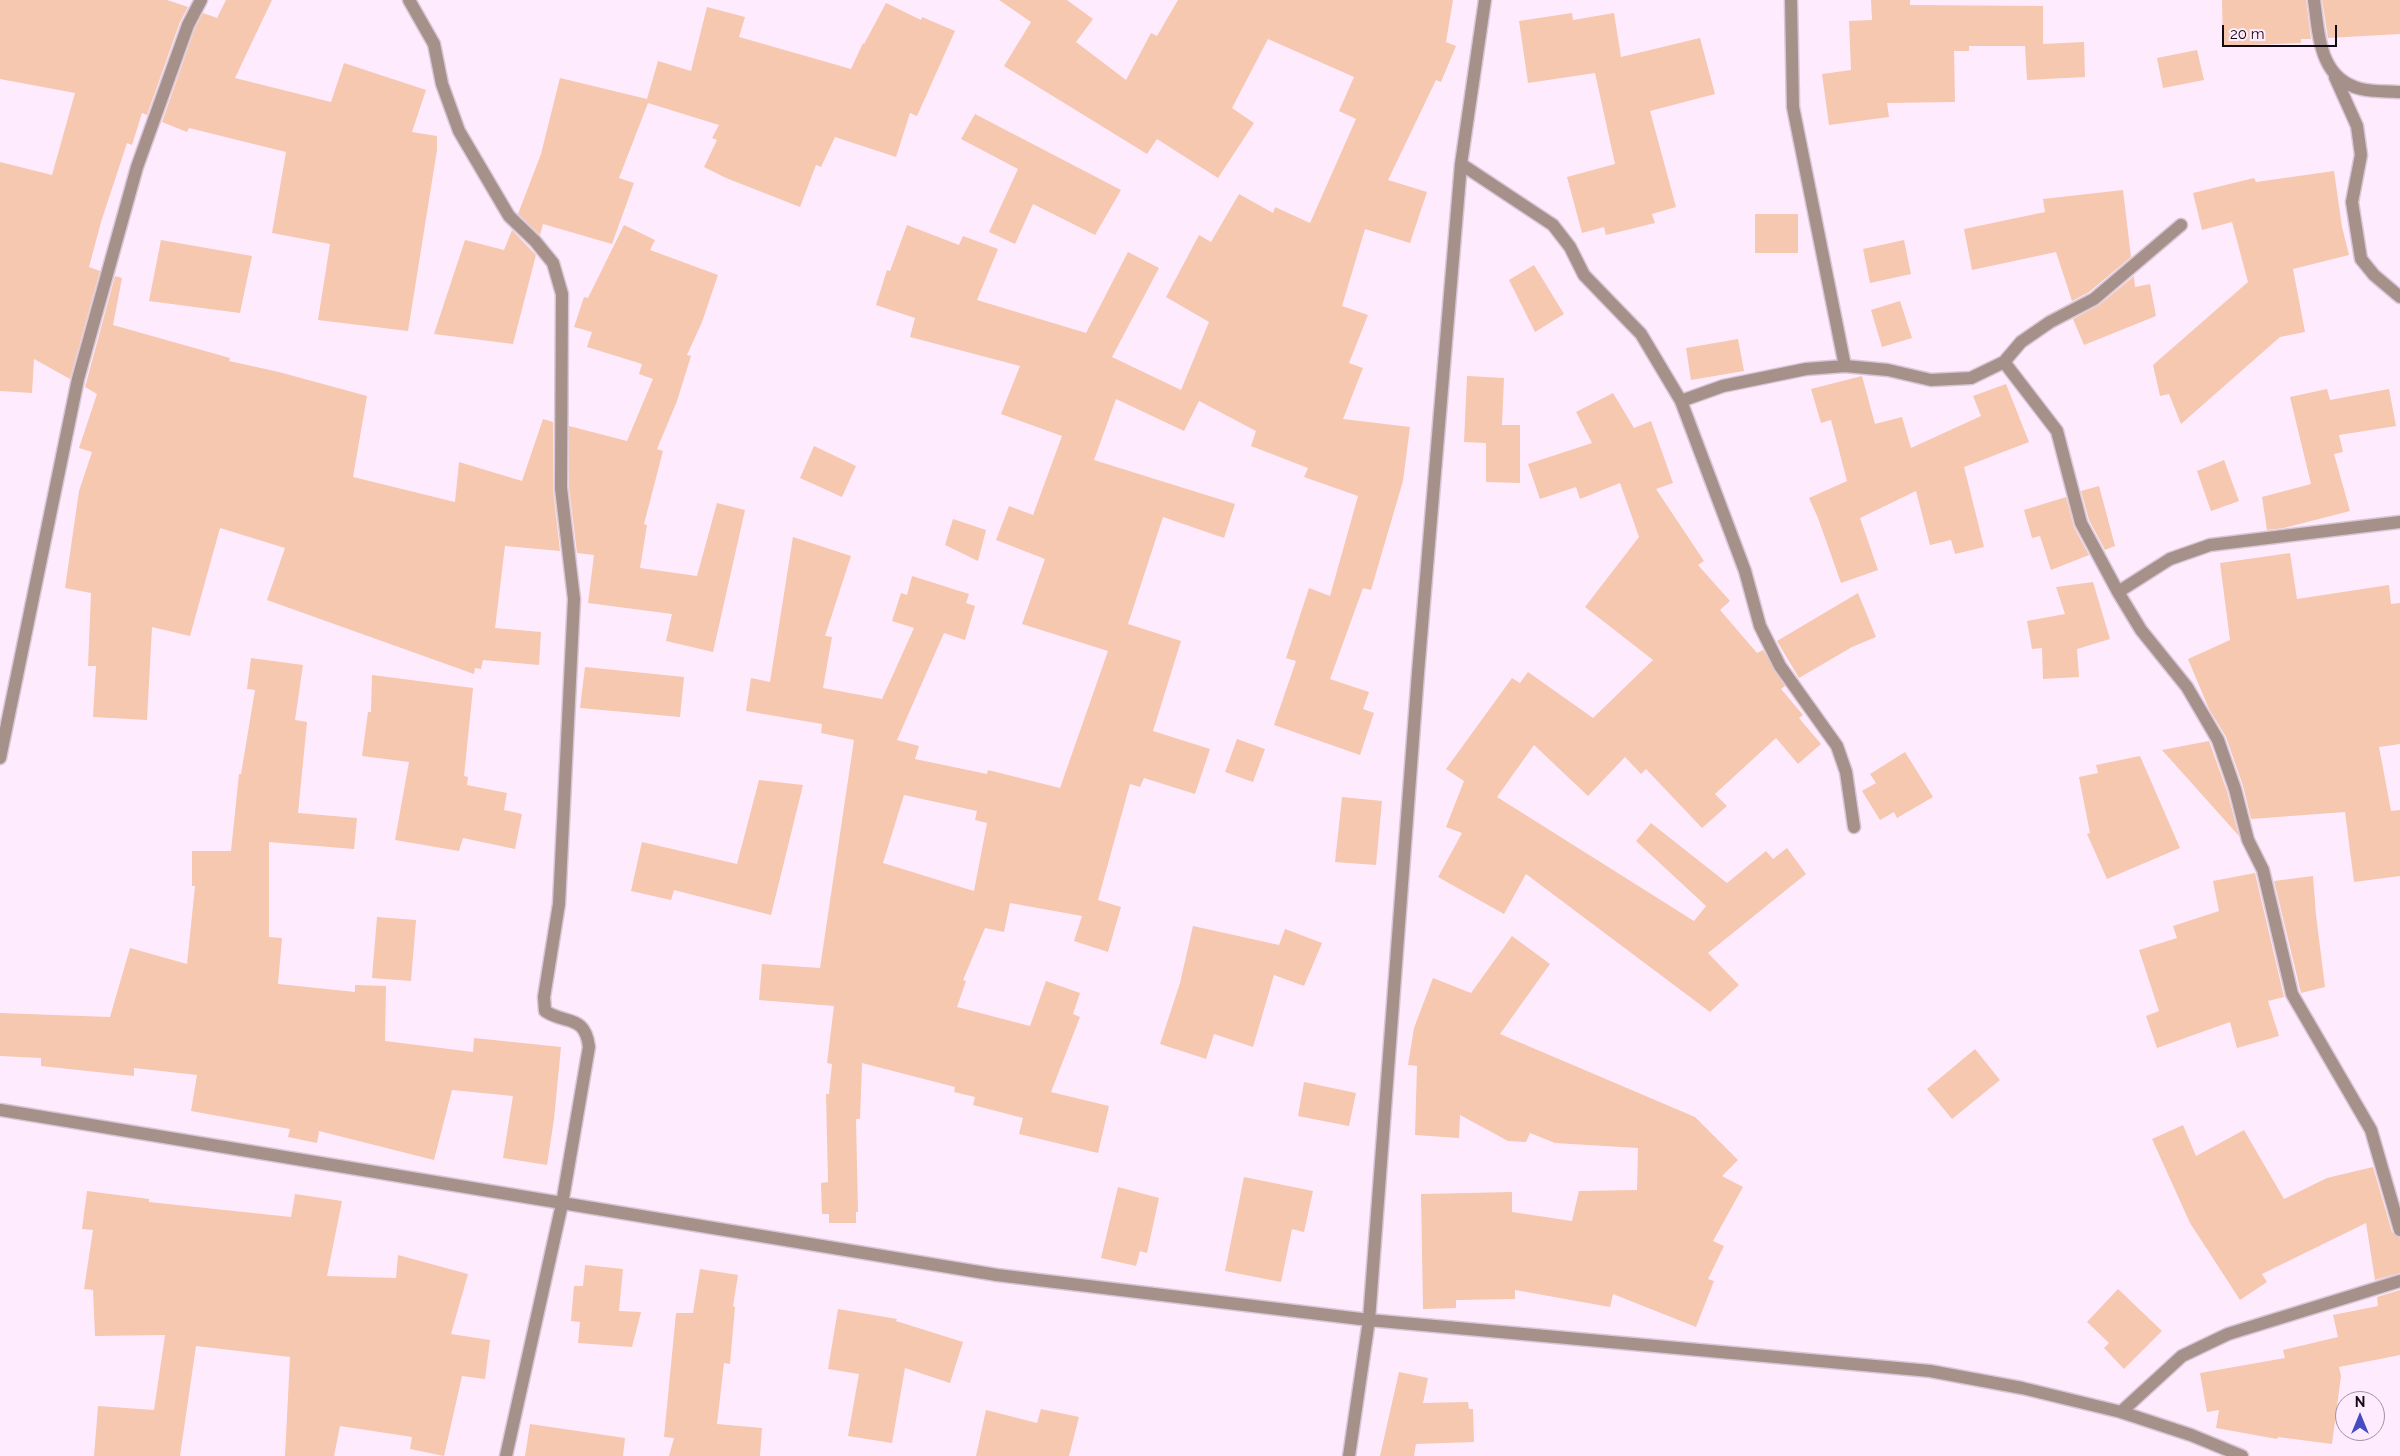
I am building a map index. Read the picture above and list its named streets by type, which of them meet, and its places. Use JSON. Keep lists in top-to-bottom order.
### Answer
{
  "scale_bar": "20 m",
  "north": "top"
}
